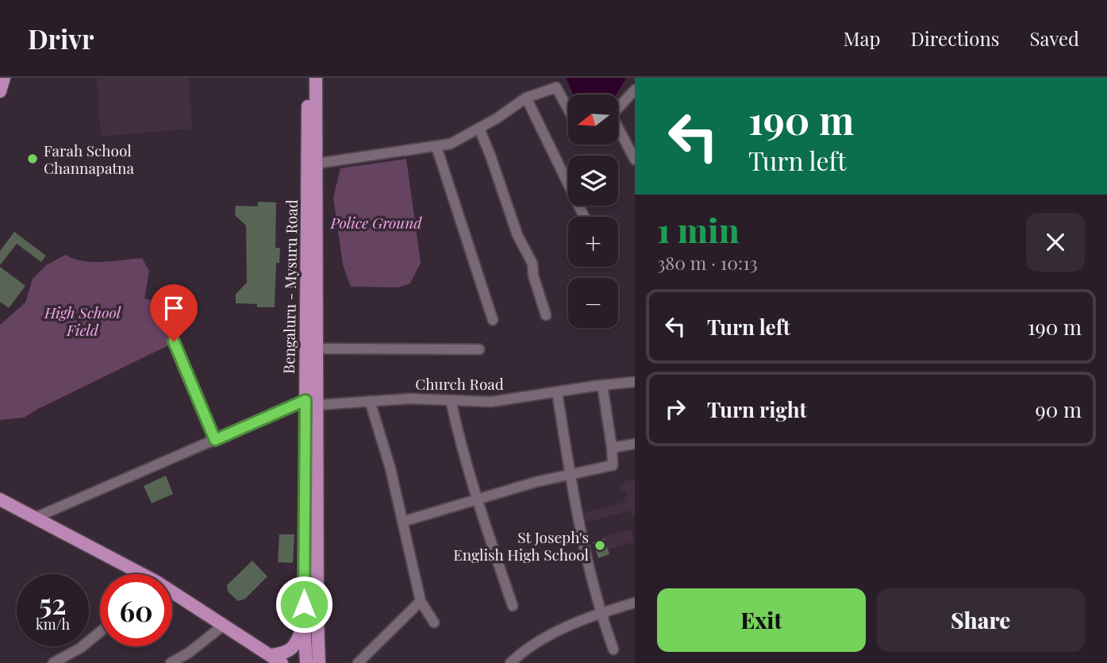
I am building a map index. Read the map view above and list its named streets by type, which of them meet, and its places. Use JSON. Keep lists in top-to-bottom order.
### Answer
{
  "streets": {
    "main road": ["Bengaluru - Mysuru Road"],
    "street": ["Church Road"]
  },
  "crossings": [
    ["Bengaluru - Mysuru Road", "Church Road"]
  ],
  "parks": ["Police Ground", "High School Field"],
  "places": ["Farah School Channapatna", "St Joseph's English High School"],
  "north": "left",
  "page": {
    "header": "Drivr",
    "nav": ["Map", "Directions", "Saved"],
    "turn": ["190 m", "Turn left"],
    "map_buttons": ["+", "−"],
    "heading": ["1 min", "380 m · 10:13"],
    "list": [
      {
        "name": "Turn left",
        "value": "190 m"
      },
      {
        "name": "Turn right",
        "value": "90 m"
      }
    ],
    "speed": "52 km/h",
    "limit": "60",
    "buttons": ["Exit", "Share"]
  }
}
